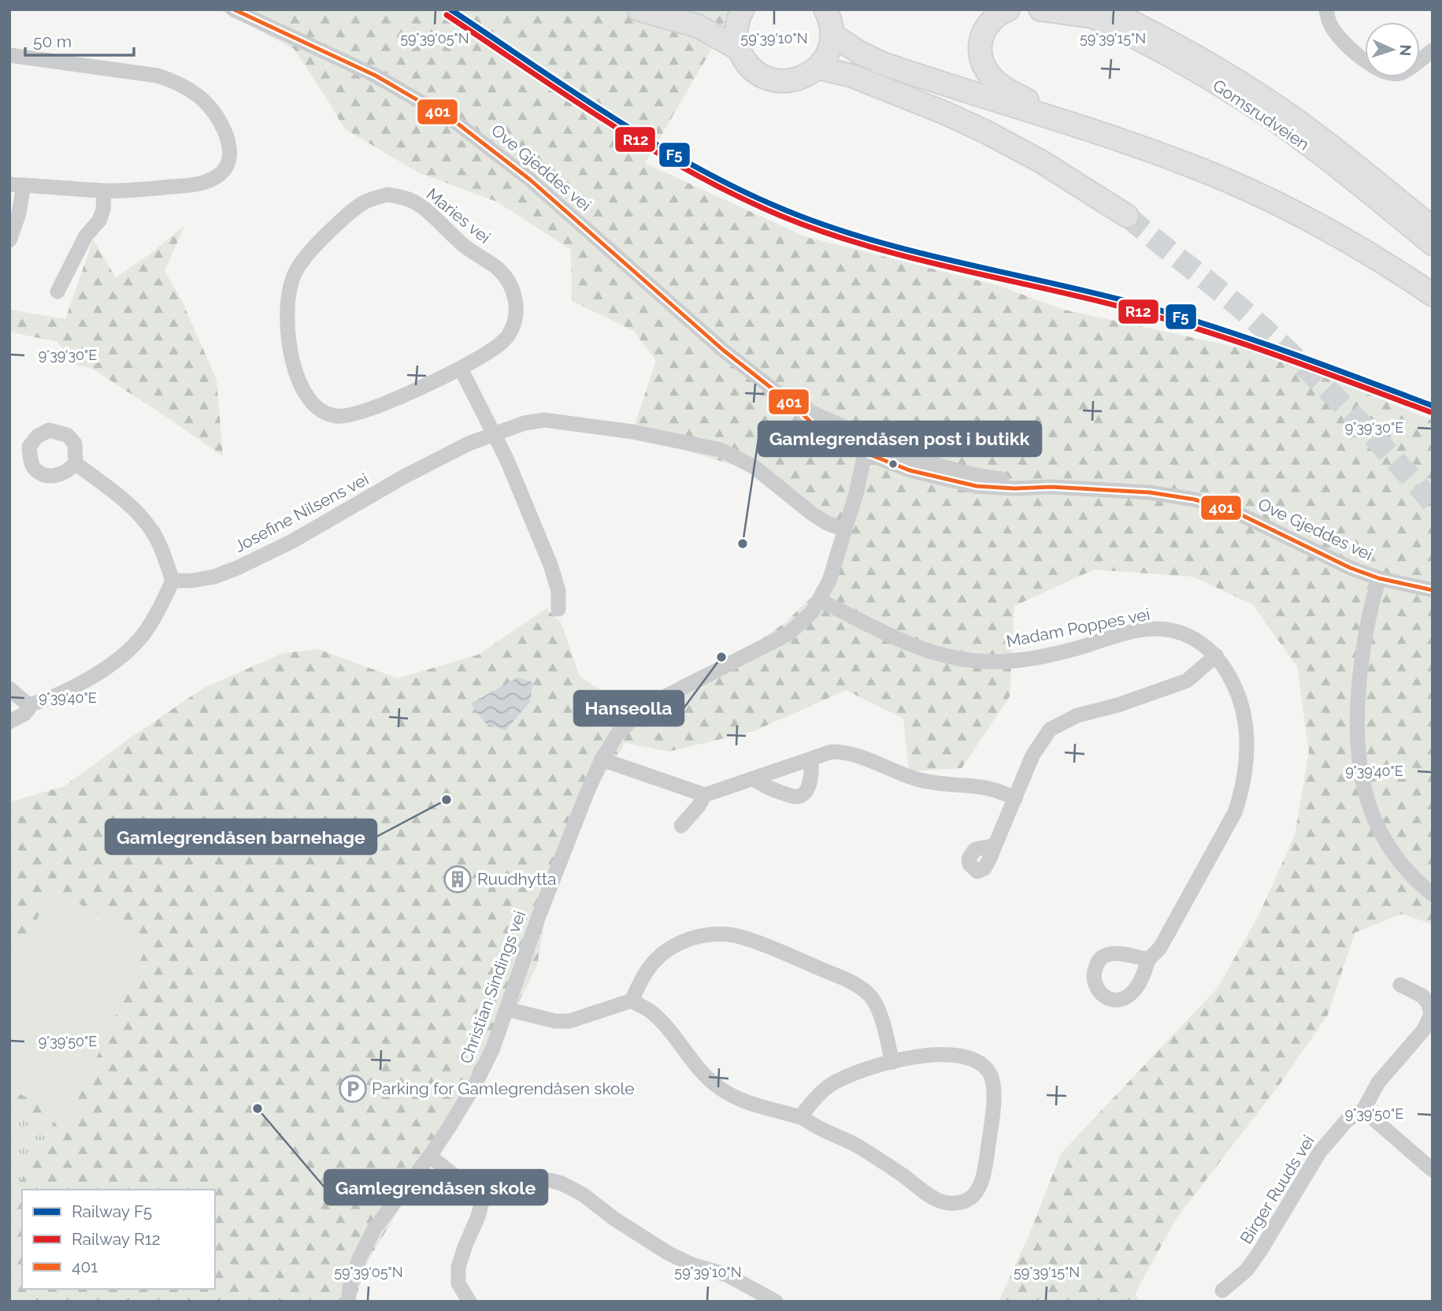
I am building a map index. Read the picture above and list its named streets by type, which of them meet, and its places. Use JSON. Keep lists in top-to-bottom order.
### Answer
{
  "streets": {
    "main road": ["Gomsrudveien"],
    "street": [
      "Ove Gjeddes vei",
      "Maries vei",
      "Josefine Nilsens vei",
      "Madam Poppes vei",
      "Christian Sindings vei",
      "Birger Ruuds vei"
    ]
  },
  "crossings": [
    ["Ove Gjeddes vei", "Christian Sindings vei"],
    ["Josefine Nilsens vei", "Christian Sindings vei"],
    ["Madam Poppes vei", "Christian Sindings vei"]
  ],
  "places": {
    "other": [
      "Gamlegrendåsen post i butikk",
      "Hanseolla",
      "Gamlegrendåsen barnehage",
      "Gamlegrendåsen skole"
    ],
    "building": ["Ruudhytta"],
    "parking": ["Parking for Gamlegrendåsen skole"]
  },
  "lines": ["rail line F5", "transit line 401", "rail line R12"],
  "legend": ["Railway F5", "Railway R12", "401"],
  "scale_bar": "50 m",
  "north": "right",
  "coordinates": [
    "59°39'05\"N",
    "59°39'10\"N",
    "59°39'15\"N",
    "9°39'30\"E",
    "9°39'40\"E",
    "9°39'50\"E"
  ]
}
